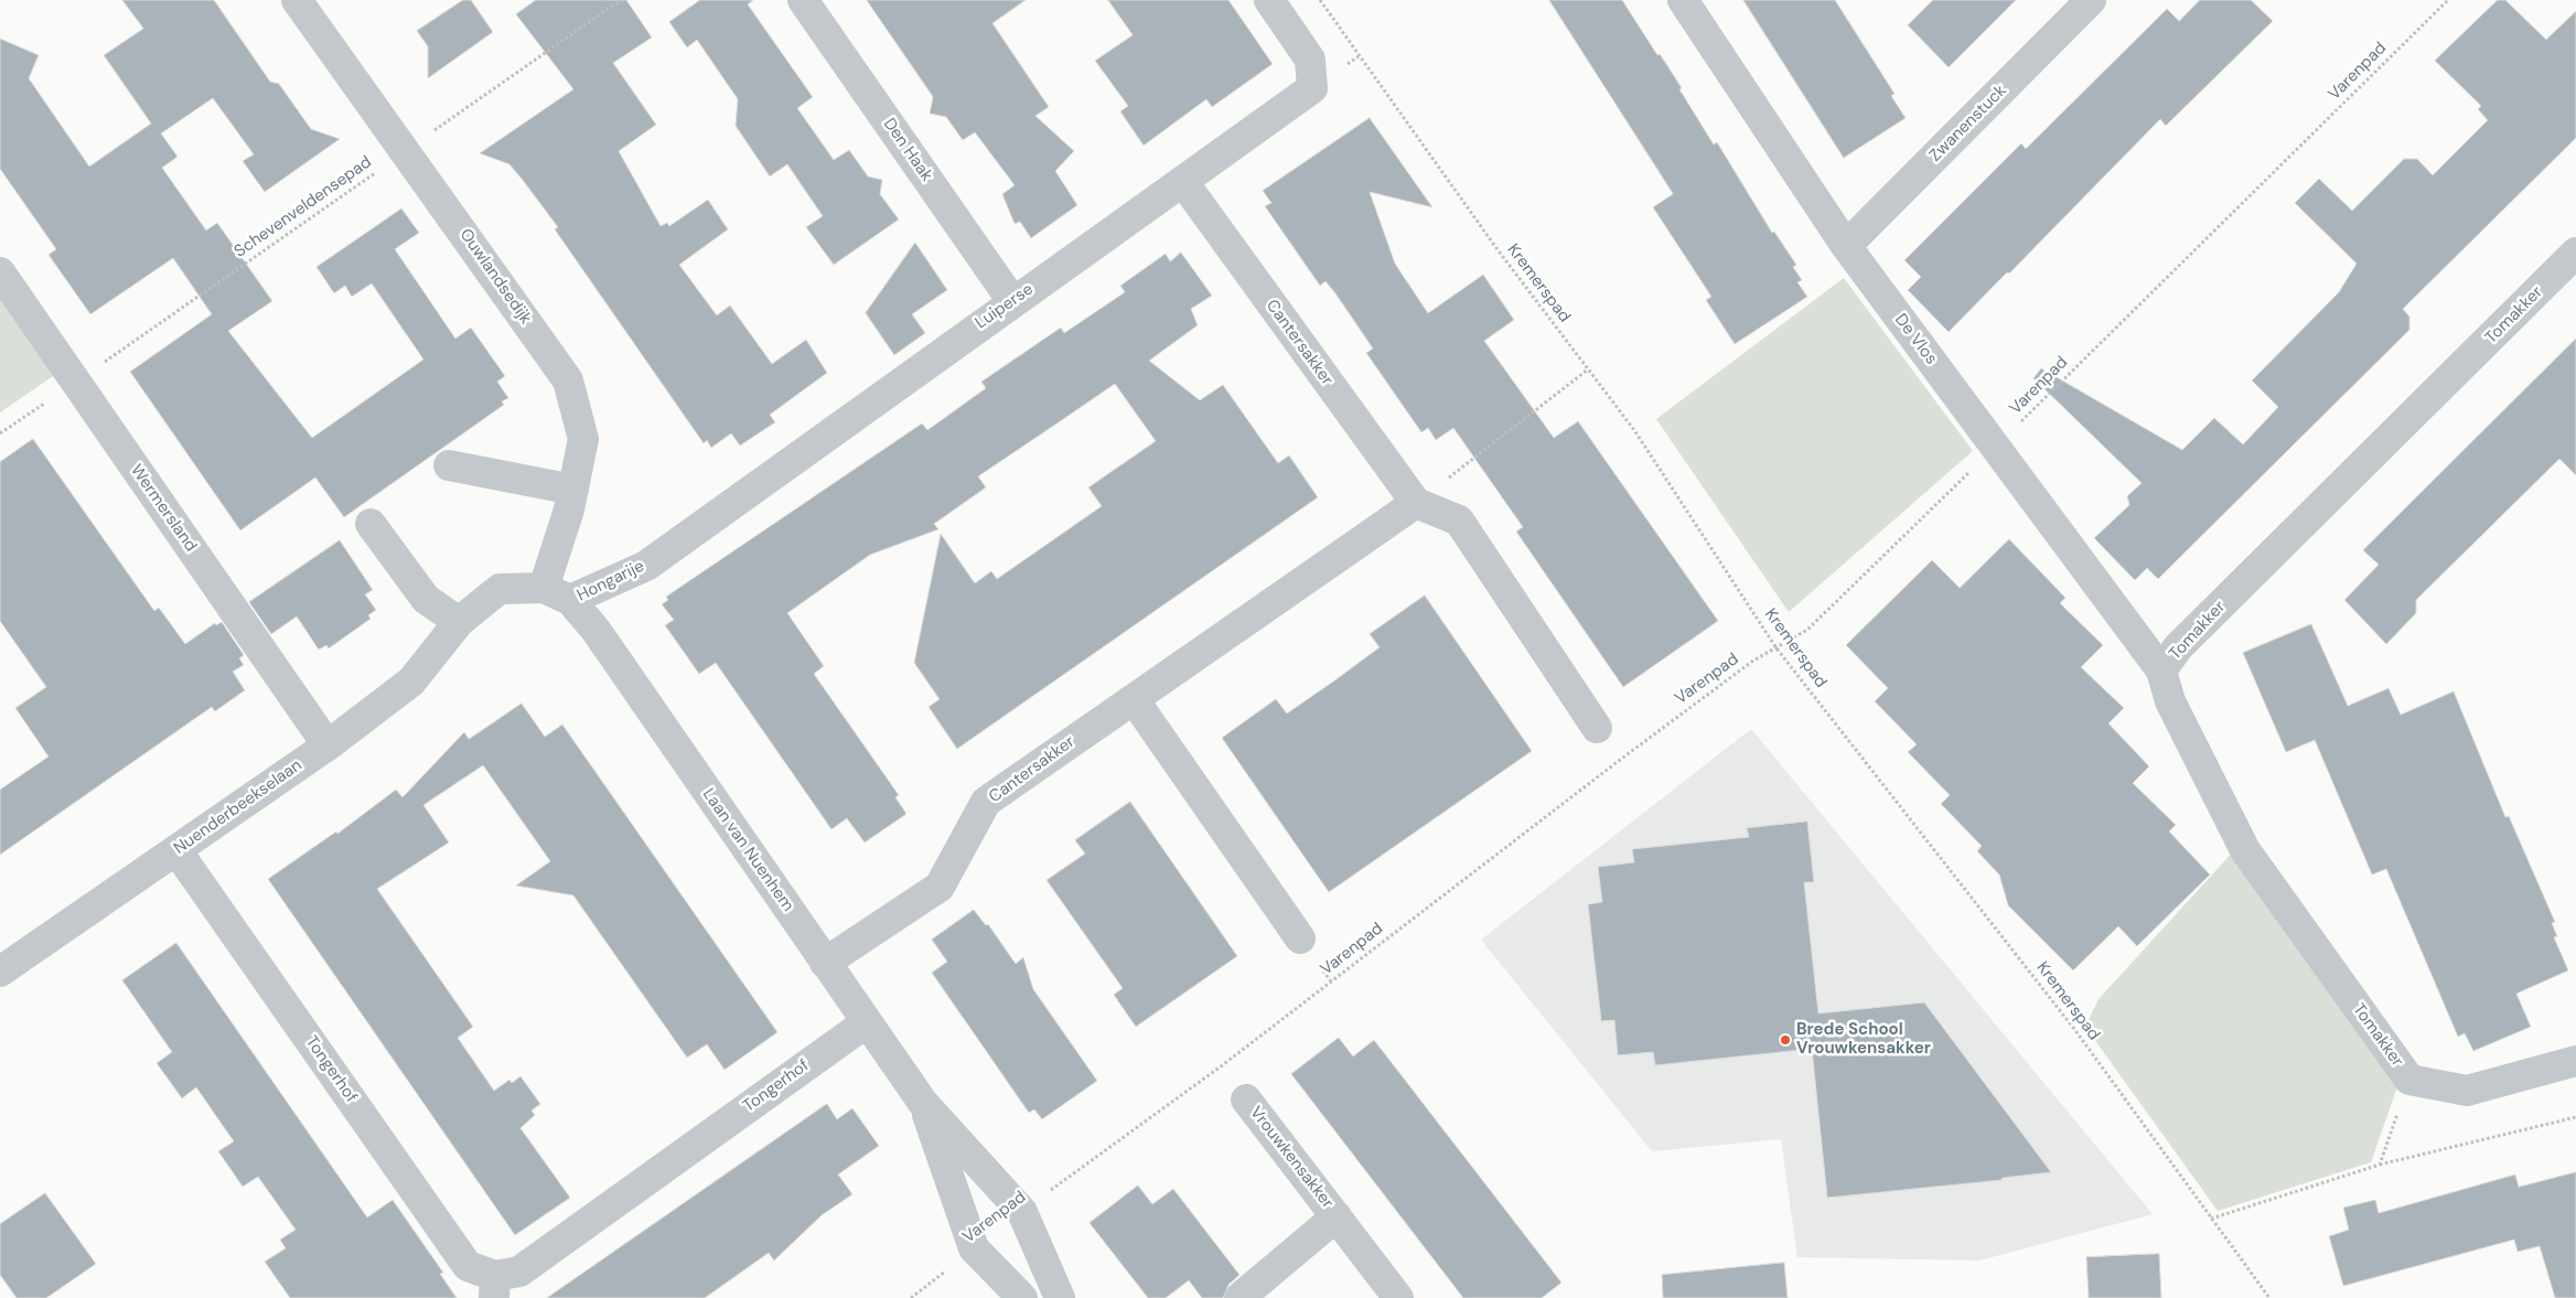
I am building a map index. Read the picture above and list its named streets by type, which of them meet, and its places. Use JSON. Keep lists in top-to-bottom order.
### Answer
{
  "streets": {
    "street": [
      "Zwanenstuck",
      "Den Haak",
      "Ouwlandsedijk",
      "Luiperse",
      "Tomakker",
      "De Vlos",
      "Cantersakker",
      "Wermersland",
      "Hongarije",
      "Nuenderbeekselaan",
      "Laan van Nuenhem",
      "Tongerhof",
      "Vrouwkensakker"
    ],
    "path": ["Varenpad", "Schevenveldensepad", "Kremerspad"]
  },
  "crossings": [
    ["Varenpad", "Kremerspad"],
    ["Varenpad", "De Vlos"],
    ["Varenpad", "Laan van Nuenhem"],
    ["Zwanenstuck", "De Vlos"],
    ["Den Haak", "Luiperse"],
    ["Schevenveldensepad", "Ouwlandsedijk"],
    ["Schevenveldensepad", "Wermersland"],
    ["Ouwlandsedijk", "Hongarije"],
    ["Ouwlandsedijk", "Laan van Nuenhem"],
    ["Luiperse", "Cantersakker"],
    ["Luiperse", "Hongarije"],
    ["Tomakker", "De Vlos"],
    ["Cantersakker", "Laan van Nuenhem"],
    ["Wermersland", "Nuenderbeekselaan"],
    ["Hongarije", "Nuenderbeekselaan"],
    ["Hongarije", "Laan van Nuenhem"],
    ["Nuenderbeekselaan", "Tongerhof"],
    ["Laan van Nuenhem", "Tongerhof"]
  ],
  "places": ["Brede School Vrouwkensakker"]
}
